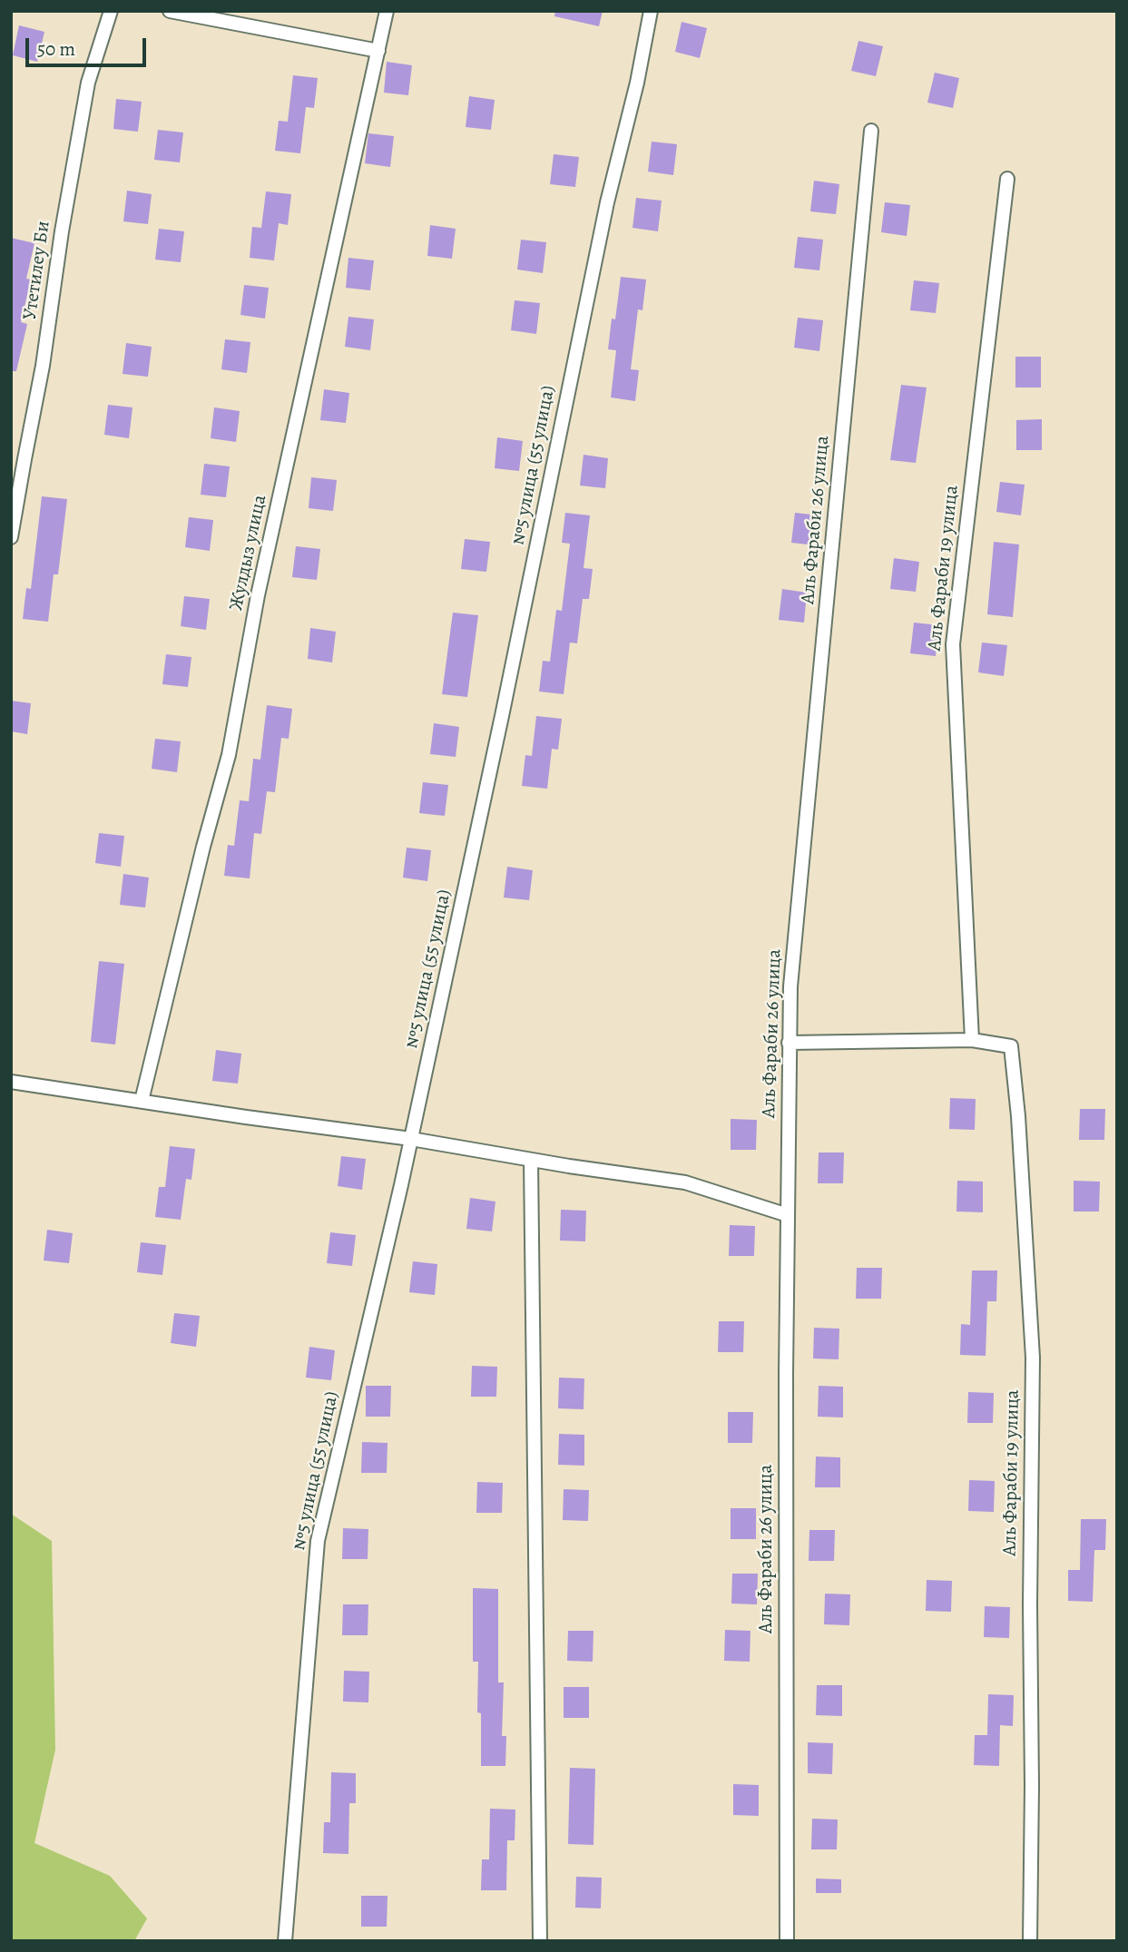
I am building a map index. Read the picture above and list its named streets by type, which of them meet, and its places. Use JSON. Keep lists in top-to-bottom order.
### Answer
{
  "streets": {
    "street": [
      "Утетилеу Би",
      "№5 улица (55 улица)",
      "Аль Фараби 26 улица",
      "Жулдыз улица",
      "Аль Фараби 19 улица"
    ]
  },
  "crossings": [
    ["Аль Фараби 26 улица", "Аль Фараби 19 улица"]
  ],
  "scale_bar": "50 m"
}
